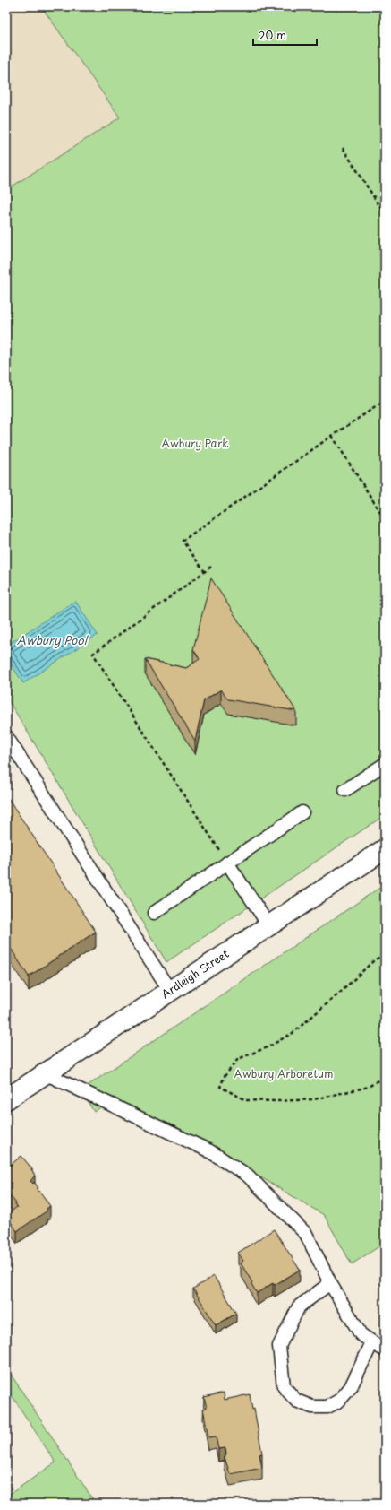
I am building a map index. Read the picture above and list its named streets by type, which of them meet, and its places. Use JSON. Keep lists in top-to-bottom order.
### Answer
{
  "streets": {
    "street": ["Ardleigh Street"]
  },
  "water": ["Awbury Pool"],
  "parks": ["Awbury Park", "Awbury Arboretum"],
  "scale_bar": "20 m"
}
